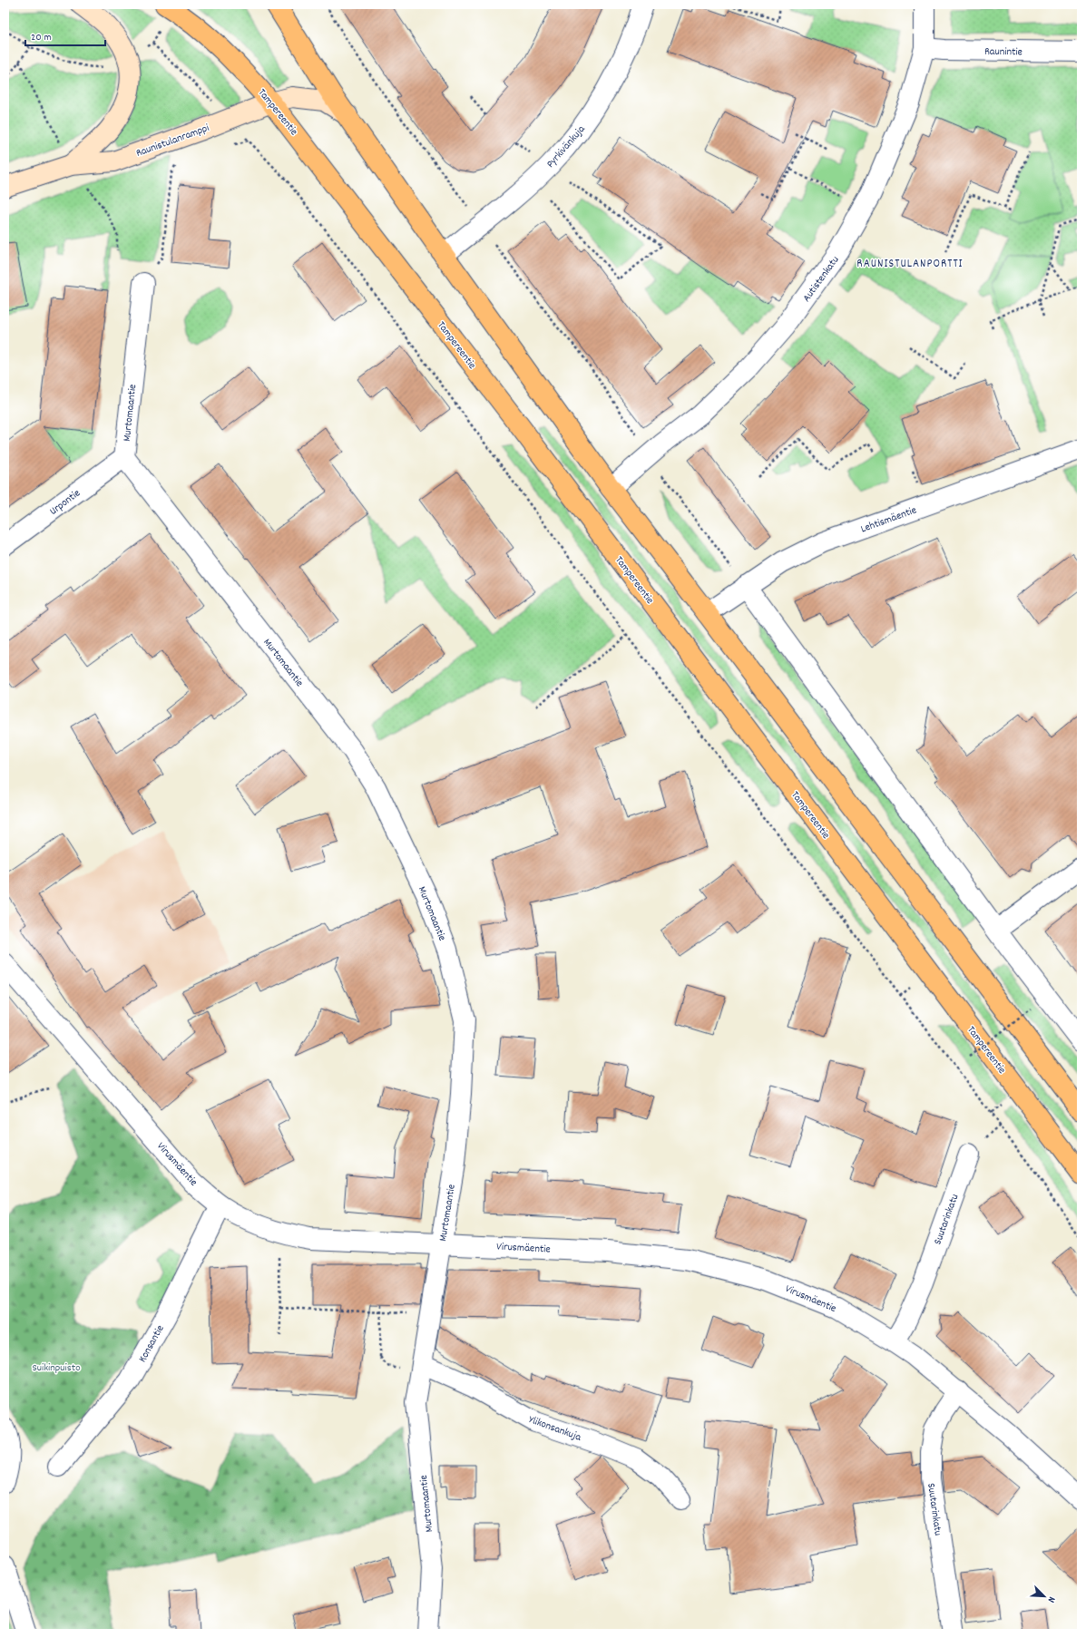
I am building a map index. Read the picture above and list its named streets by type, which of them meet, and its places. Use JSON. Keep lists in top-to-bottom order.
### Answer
{
  "streets": {
    "highway": ["Tampereentie"],
    "main road": ["Raunistulanramppi"],
    "street": [
      "Raunintie",
      "Pyrkivänkuja",
      "Autistenkatu",
      "Murtomaantie",
      "Urpontie",
      "Lehtismäentie",
      "Virusmäentie",
      "Suutarinkatu",
      "Konsantie",
      "Ylikonsankuja"
    ]
  },
  "crossings": [
    ["Raunintie", "Autistenkatu"],
    ["Tampereentie", "Raunistulanramppi"],
    ["Murtomaantie", "Urpontie"],
    ["Murtomaantie", "Virusmäentie"],
    ["Murtomaantie", "Ylikonsankuja"],
    ["Virusmäentie", "Suutarinkatu"],
    ["Virusmäentie", "Konsantie"]
  ],
  "districts": ["RAUNISTULANPORTTI"],
  "parks": ["Suikinpuisto"],
  "scale_bar": "20 m",
  "north": "bottom right"
}
